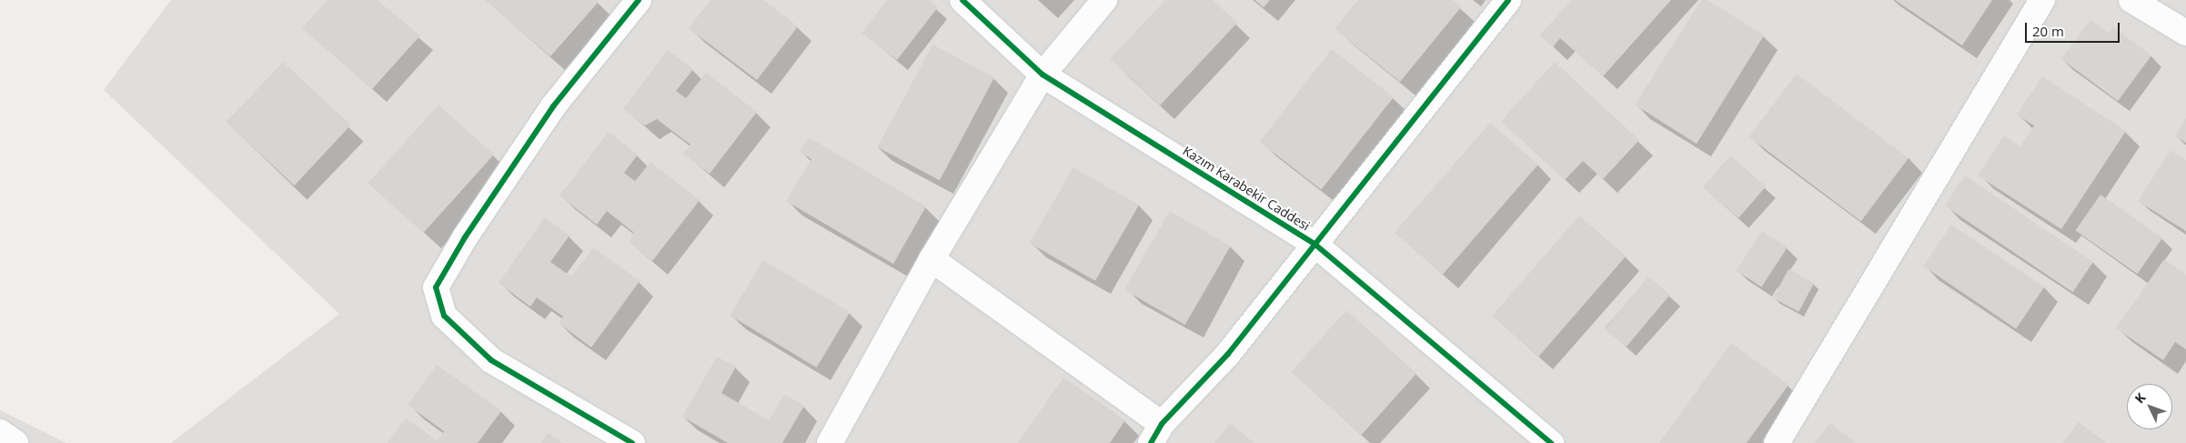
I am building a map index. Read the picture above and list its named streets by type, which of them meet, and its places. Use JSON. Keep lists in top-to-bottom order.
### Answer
{
  "streets": {
    "street": ["Kazım Karabekir Caddesi"]
  },
  "scale_bar": "20 m",
  "north": "top left"
}
